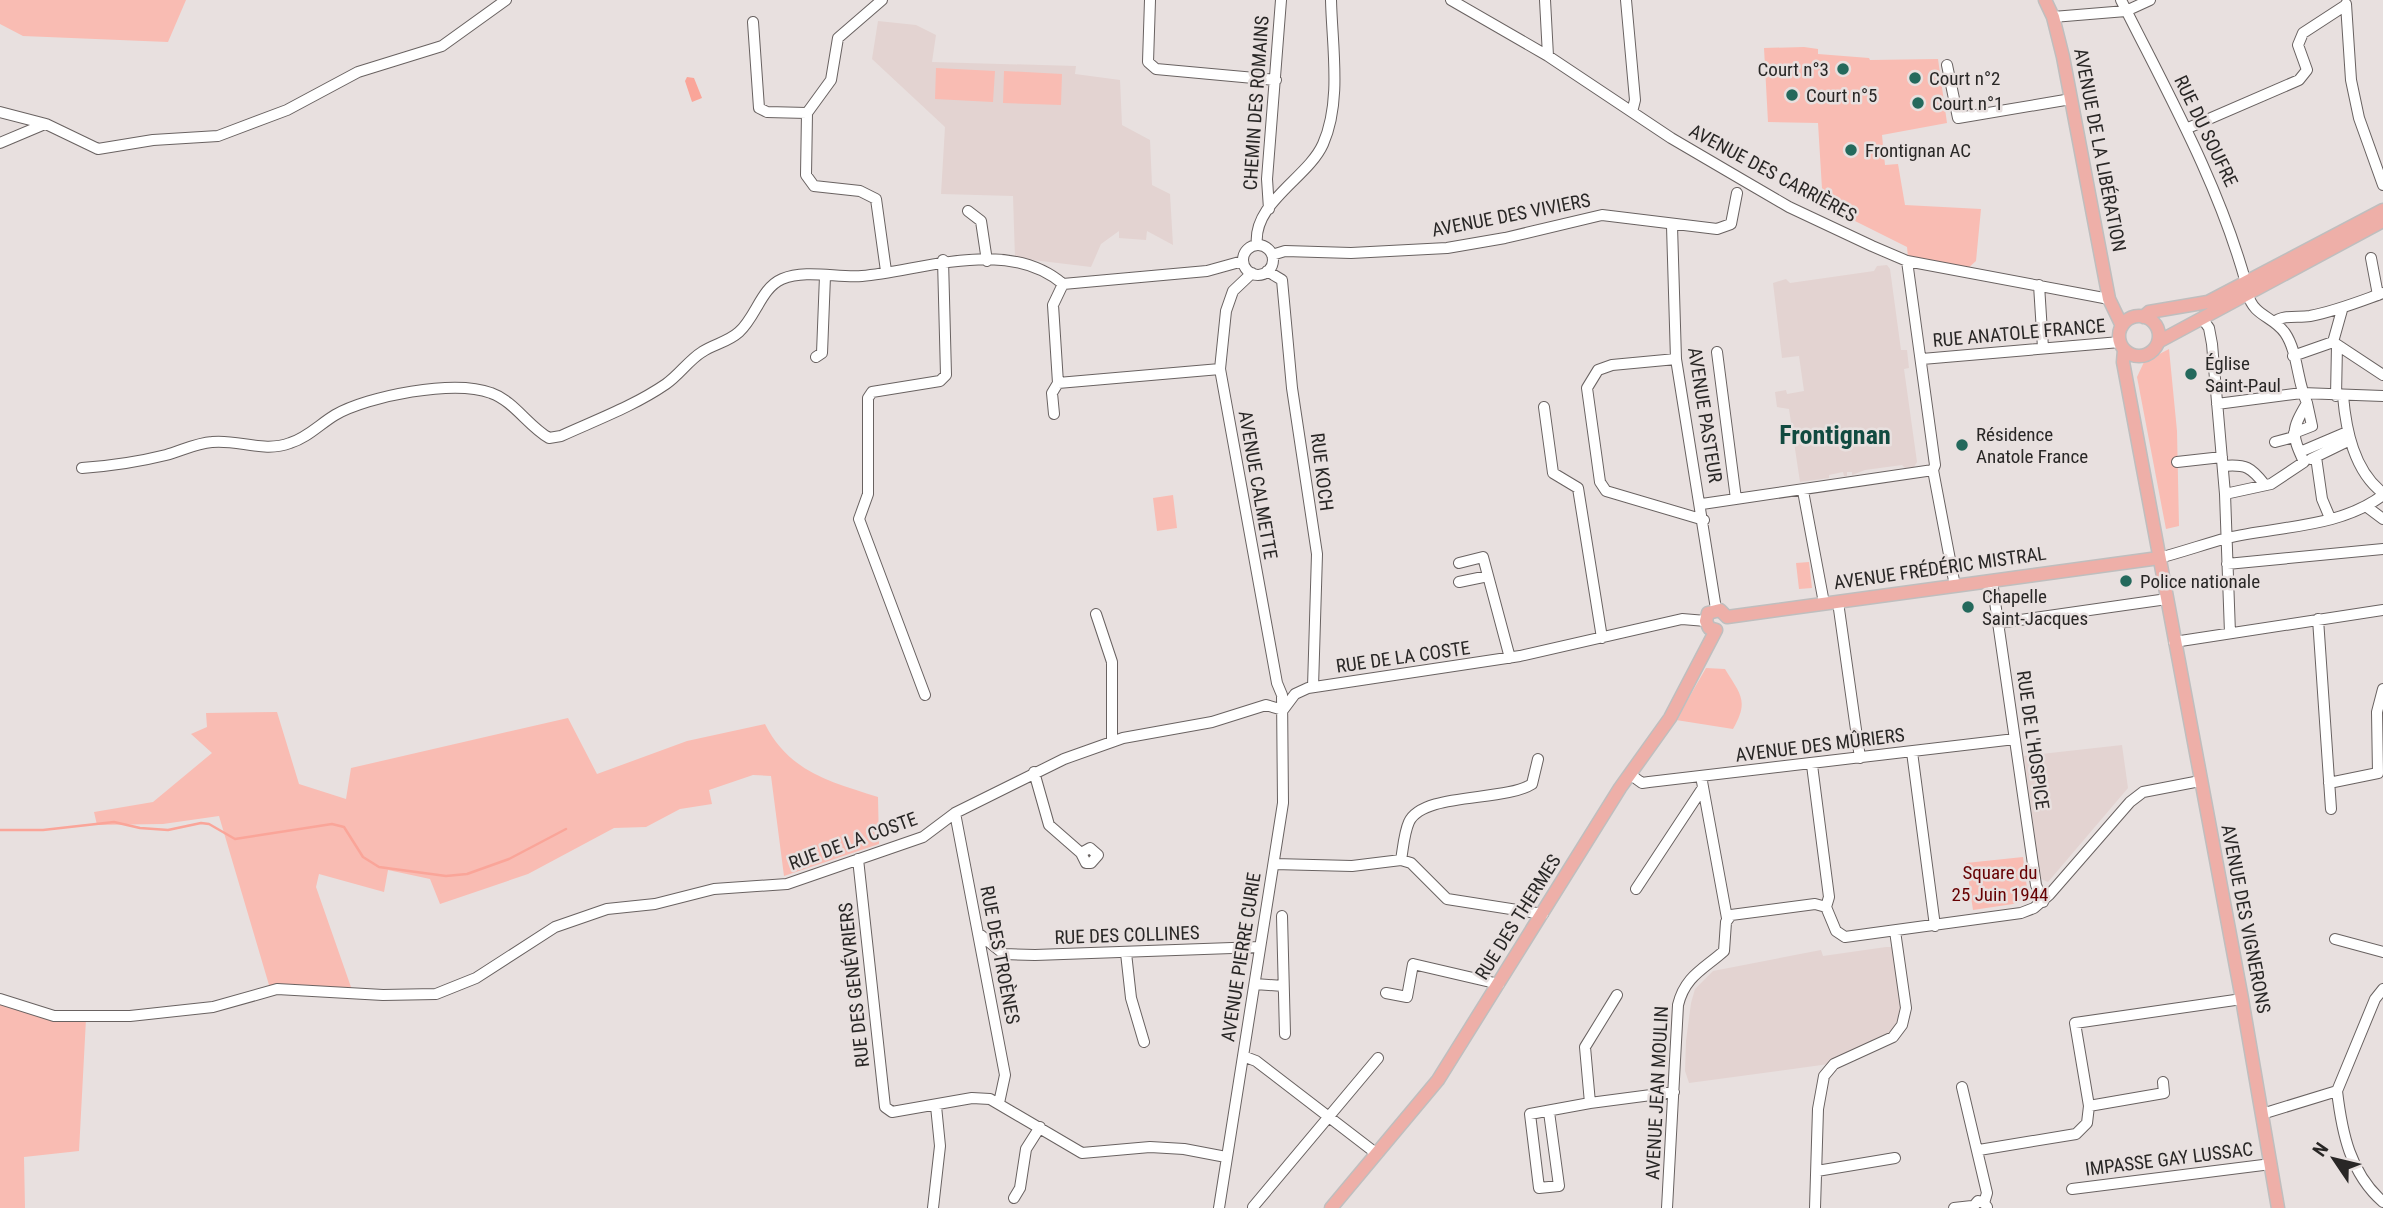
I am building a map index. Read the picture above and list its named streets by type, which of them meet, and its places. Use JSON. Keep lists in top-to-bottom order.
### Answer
{
  "streets": {
    "main road": [
      "AVENUE DE LA LIBÉRATION",
      "AVENUE FRÉDÉRIC MISTRAL",
      "RUE DES THERMES",
      "AVENUE DES VIGNERONS"
    ],
    "street": [
      "CHEMIN DES ROMAINS",
      "RUE DU SOUFRE",
      "AVENUE DES CARRIÈRES",
      "AVENUE DES VIVIERS",
      "RUE ANATOLE FRANCE",
      "AVENUE PASTEUR",
      "RUE KOCH",
      "AVENUE CALMETTE",
      "RUE DE LA COSTE",
      "RUE DE L'HOSPICE",
      "AVENUE DES MÛRIERS",
      "RUE DES COLLINES",
      "RUE DES TROÈNES",
      "AVENUE PIERRE CURIE",
      "RUE DES GENÉVRIERS",
      "AVENUE JEAN MOULIN",
      "IMPASSE GAY LUSSAC"
    ]
  },
  "crossings": [
    ["AVENUE DE LA LIBÉRATION", "AVENUE DES CARRIÈRES"],
    ["AVENUE DE LA LIBÉRATION", "RUE ANATOLE FRANCE"],
    ["AVENUE DE LA LIBÉRATION", "AVENUE DES VIGNERONS"],
    ["AVENUE DES VIVIERS", "AVENUE PASTEUR"],
    ["AVENUE DES VIVIERS", "RUE KOCH"],
    ["AVENUE DES VIVIERS", "AVENUE CALMETTE"],
    ["RUE ANATOLE FRANCE", "AVENUE DES VIGNERONS"],
    ["AVENUE PASTEUR", "AVENUE FRÉDÉRIC MISTRAL"],
    ["AVENUE PASTEUR", "RUE DE LA COSTE"],
    ["AVENUE PASTEUR", "RUE DES THERMES"],
    ["RUE KOCH", "AVENUE CALMETTE"],
    ["RUE KOCH", "RUE DE LA COSTE"],
    ["AVENUE CALMETTE", "RUE DE LA COSTE"],
    ["AVENUE CALMETTE", "AVENUE PIERRE CURIE"],
    ["AVENUE FRÉDÉRIC MISTRAL", "RUE DE LA COSTE"],
    ["AVENUE FRÉDÉRIC MISTRAL", "RUE DE L'HOSPICE"],
    ["AVENUE FRÉDÉRIC MISTRAL", "RUE DES THERMES"],
    ["AVENUE FRÉDÉRIC MISTRAL", "AVENUE DES VIGNERONS"],
    ["RUE DE LA COSTE", "RUE DES THERMES"],
    ["RUE DE LA COSTE", "RUE DES TROÈNES"],
    ["RUE DE LA COSTE", "AVENUE PIERRE CURIE"],
    ["RUE DE LA COSTE", "RUE DES GENÉVRIERS"],
    ["RUE DE L'HOSPICE", "AVENUE DES MÛRIERS"],
    ["AVENUE DES MÛRIERS", "RUE DES THERMES"],
    ["AVENUE DES MÛRIERS", "AVENUE JEAN MOULIN"],
    ["AVENUE DES VIGNERONS", "IMPASSE GAY LUSSAC"],
    ["RUE DES COLLINES", "AVENUE PIERRE CURIE"]
  ],
  "districts": ["Frontignan"],
  "parks": ["Square du 25 Juin 1944"],
  "places": [
    "Court n°3",
    "Court n°2",
    "Court n°5",
    "Court n°1",
    "Frontignan AC",
    "Église Saint-Paul",
    "Résidence Anatole France",
    "Police nationale",
    "Chapelle Saint-Jacques"
  ],
  "north": "top left"
}
